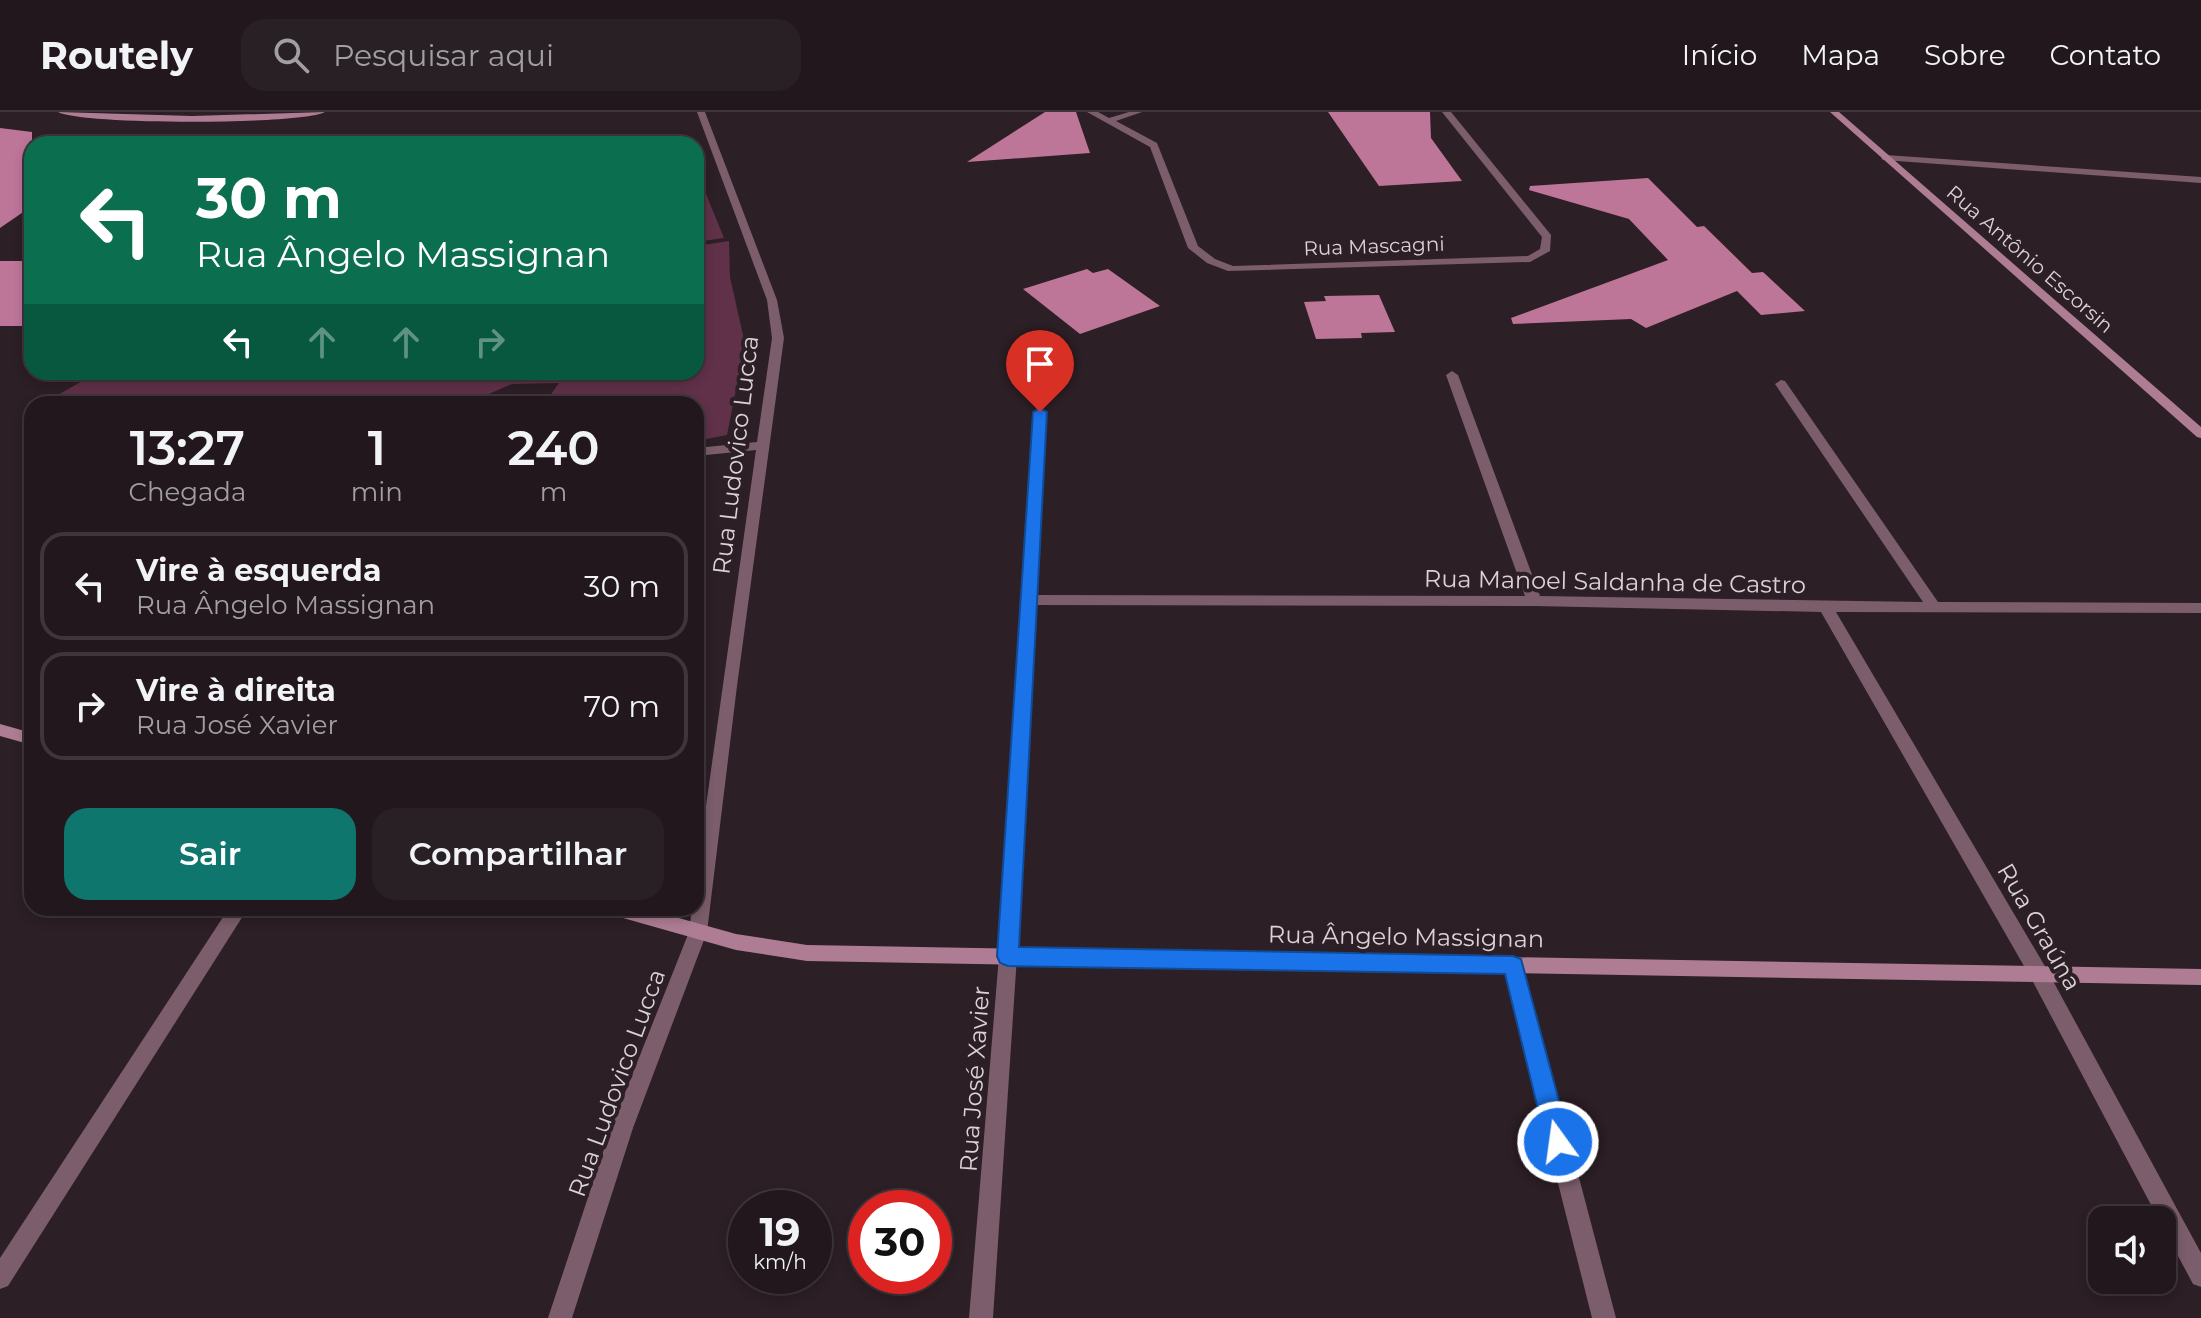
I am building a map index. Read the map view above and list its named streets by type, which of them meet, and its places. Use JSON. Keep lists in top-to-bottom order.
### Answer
{
  "streets": {
    "street": [
      "Rua Mascagni",
      "Rua Antônio Escorsin",
      "Rua Ludovico Lucca",
      "Rua Manoel Saldanha de Castro",
      "Rua Graúna",
      "Rua Ângelo Massignan",
      "Rua José Xavier"
    ]
  },
  "crossings": [
    ["Rua Ludovico Lucca", "Rua Ângelo Massignan"],
    ["Rua Manoel Saldanha de Castro", "Rua Graúna"],
    ["Rua Manoel Saldanha de Castro", "Rua José Xavier"],
    ["Rua Graúna", "Rua Ângelo Massignan"],
    ["Rua Ângelo Massignan", "Rua José Xavier"]
  ],
  "page": {
    "header": "Routely",
    "search": "Pesquisar aqui",
    "nav": [
      "Início",
      "Mapa",
      "Sobre",
      "Contato"
    ],
    "turn": ["30 m", "Rua Ângelo Massignan"],
    "eta": [
      "13:27",
      "Chegada",
      "1",
      "min",
      "240",
      "m"
    ],
    "list": [
      {
        "name": "Vire à esquerda",
        "note": "Rua Ângelo Massignan",
        "value": "30 m"
      },
      {
        "name": "Vire à direita",
        "note": "Rua José Xavier",
        "value": "70 m"
      }
    ],
    "buttons": ["Sair", "Compartilhar"],
    "speed": "19 km/h",
    "limit": "30"
  }
}
